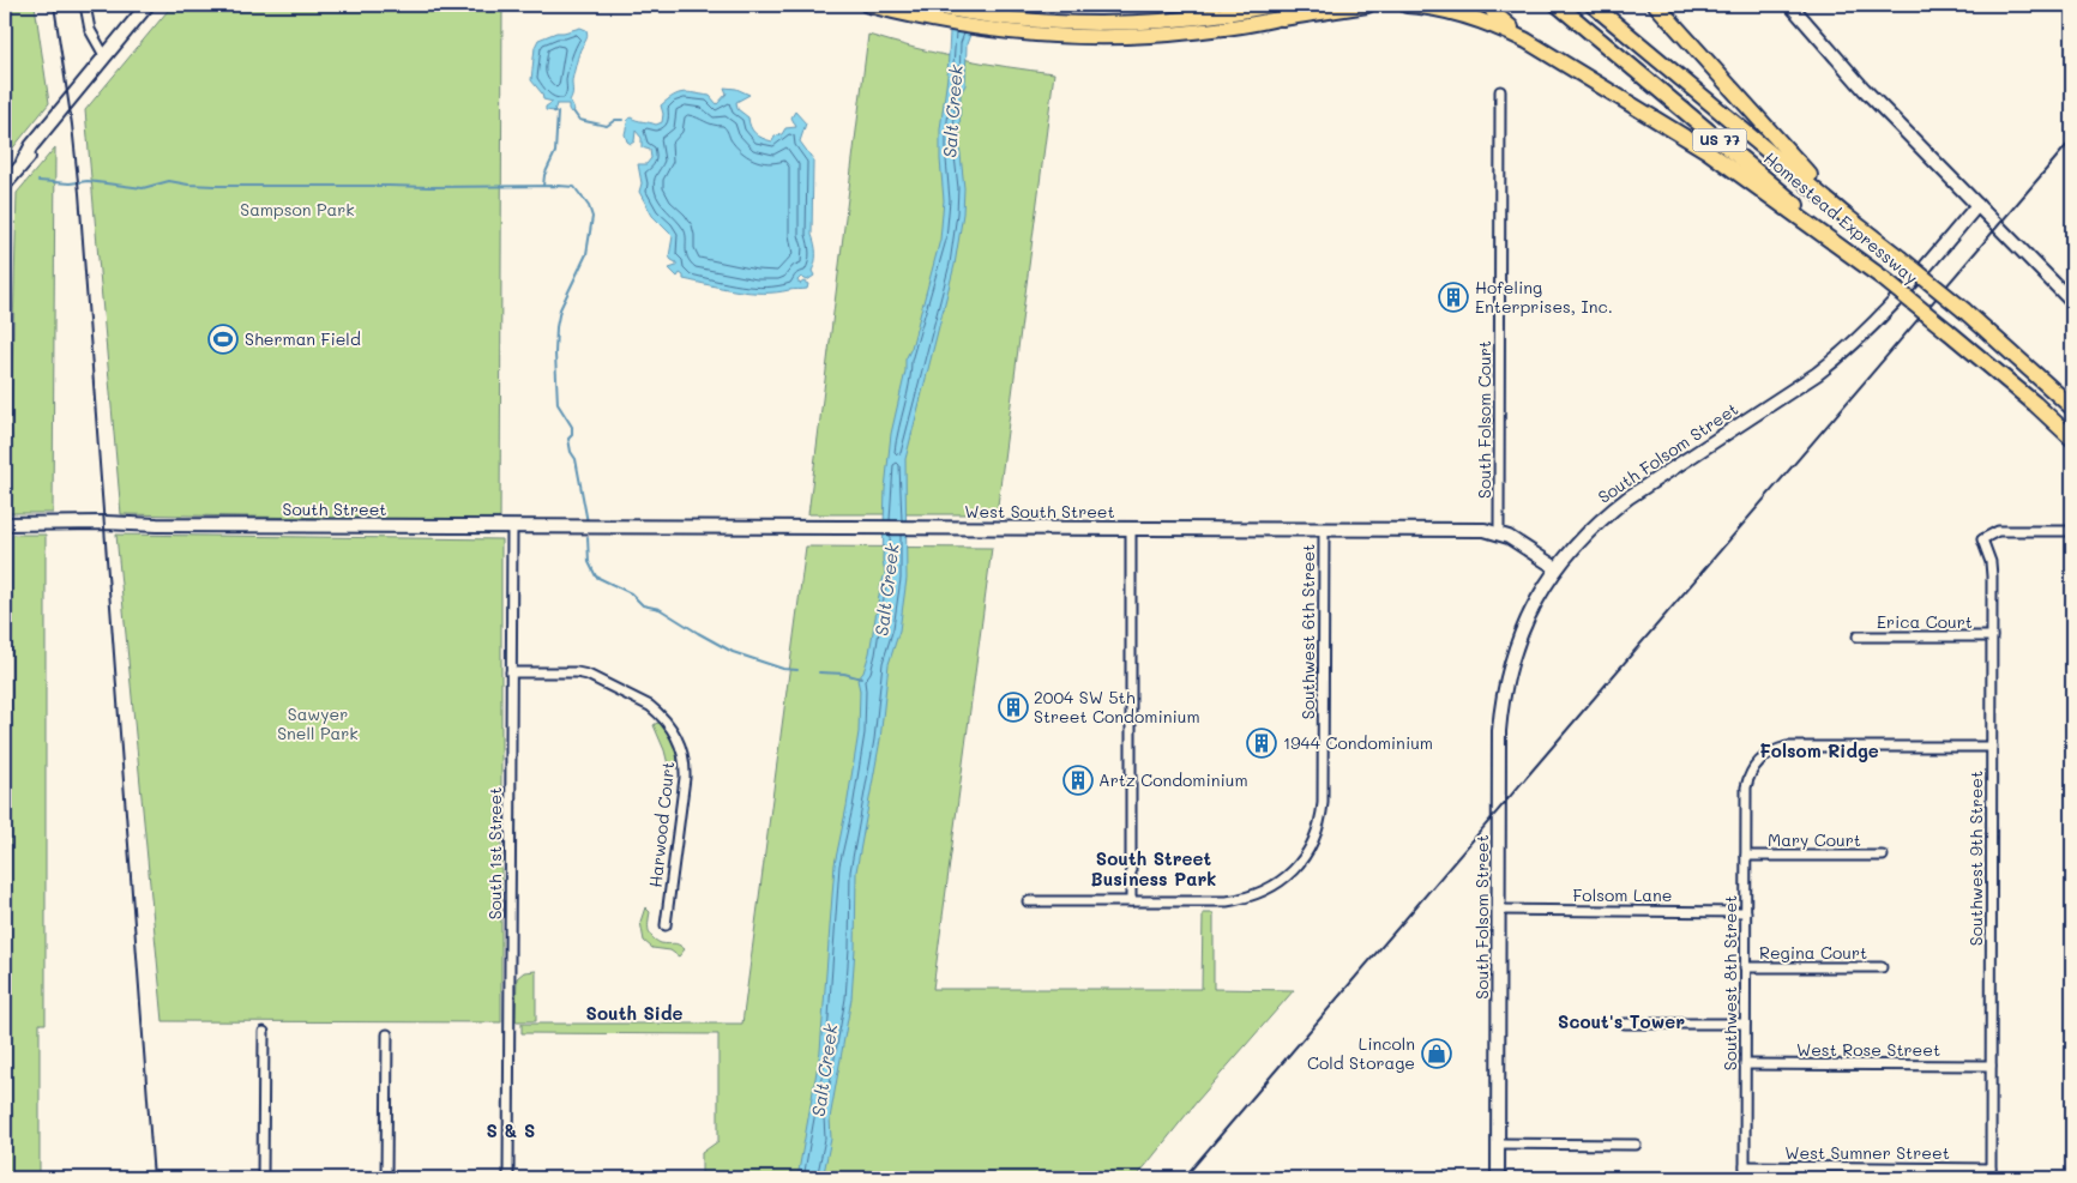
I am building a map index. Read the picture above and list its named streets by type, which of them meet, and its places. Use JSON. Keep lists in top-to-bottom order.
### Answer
{
  "streets": {
    "highway": ["US 77", "Homestead Expressway"],
    "street": [
      "South Folsom Court",
      "South Folsom Street",
      "South Street",
      "West South Street",
      "Erica Court",
      "Southwest 6th Street",
      "Harwood Court",
      "Mary Court",
      "South 1st Street",
      "Southwest 9th Street",
      "Folsom Lane",
      "Regina Court",
      "Southwest 8th Street",
      "West Rose Street",
      "West Sumner Street"
    ]
  },
  "crossings": [
    ["South Folsom Court", "West South Street"],
    ["South Folsom Street", "West South Street"],
    ["South Folsom Street", "Folsom Lane"],
    ["South Street", "West South Street"],
    ["South Street", "South 1st Street"],
    ["West South Street", "Southwest 6th Street"],
    ["West South Street", "South 1st Street"],
    ["Erica Court", "Southwest 9th Street"],
    ["Harwood Court", "South 1st Street"],
    ["Mary Court", "Southwest 8th Street"],
    ["Southwest 9th Street", "Southwest 8th Street"],
    ["Southwest 9th Street", "West Rose Street"],
    ["Southwest 9th Street", "West Sumner Street"],
    ["Folsom Lane", "Southwest 8th Street"],
    ["Regina Court", "Southwest 8th Street"],
    ["Southwest 8th Street", "West Rose Street"],
    ["Southwest 8th Street", "West Sumner Street"]
  ],
  "districts": [
    "Folsom Ridge",
    "South Street Business Park",
    "South Side",
    "Scout's Tower",
    "S & S"
  ],
  "water": ["Salt Creek"],
  "parks": ["Sampson Park", "Sawyer Snell Park"],
  "places": {
    "building": [
      "Hofeling Enterprises, Inc.",
      "2004 SW 5th Street Condominium",
      "1944 Condominium",
      "Artz Condominium"
    ],
    "sports": ["Sherman Field"],
    "shop": ["Lincoln Cold Storage"]
  }
}
